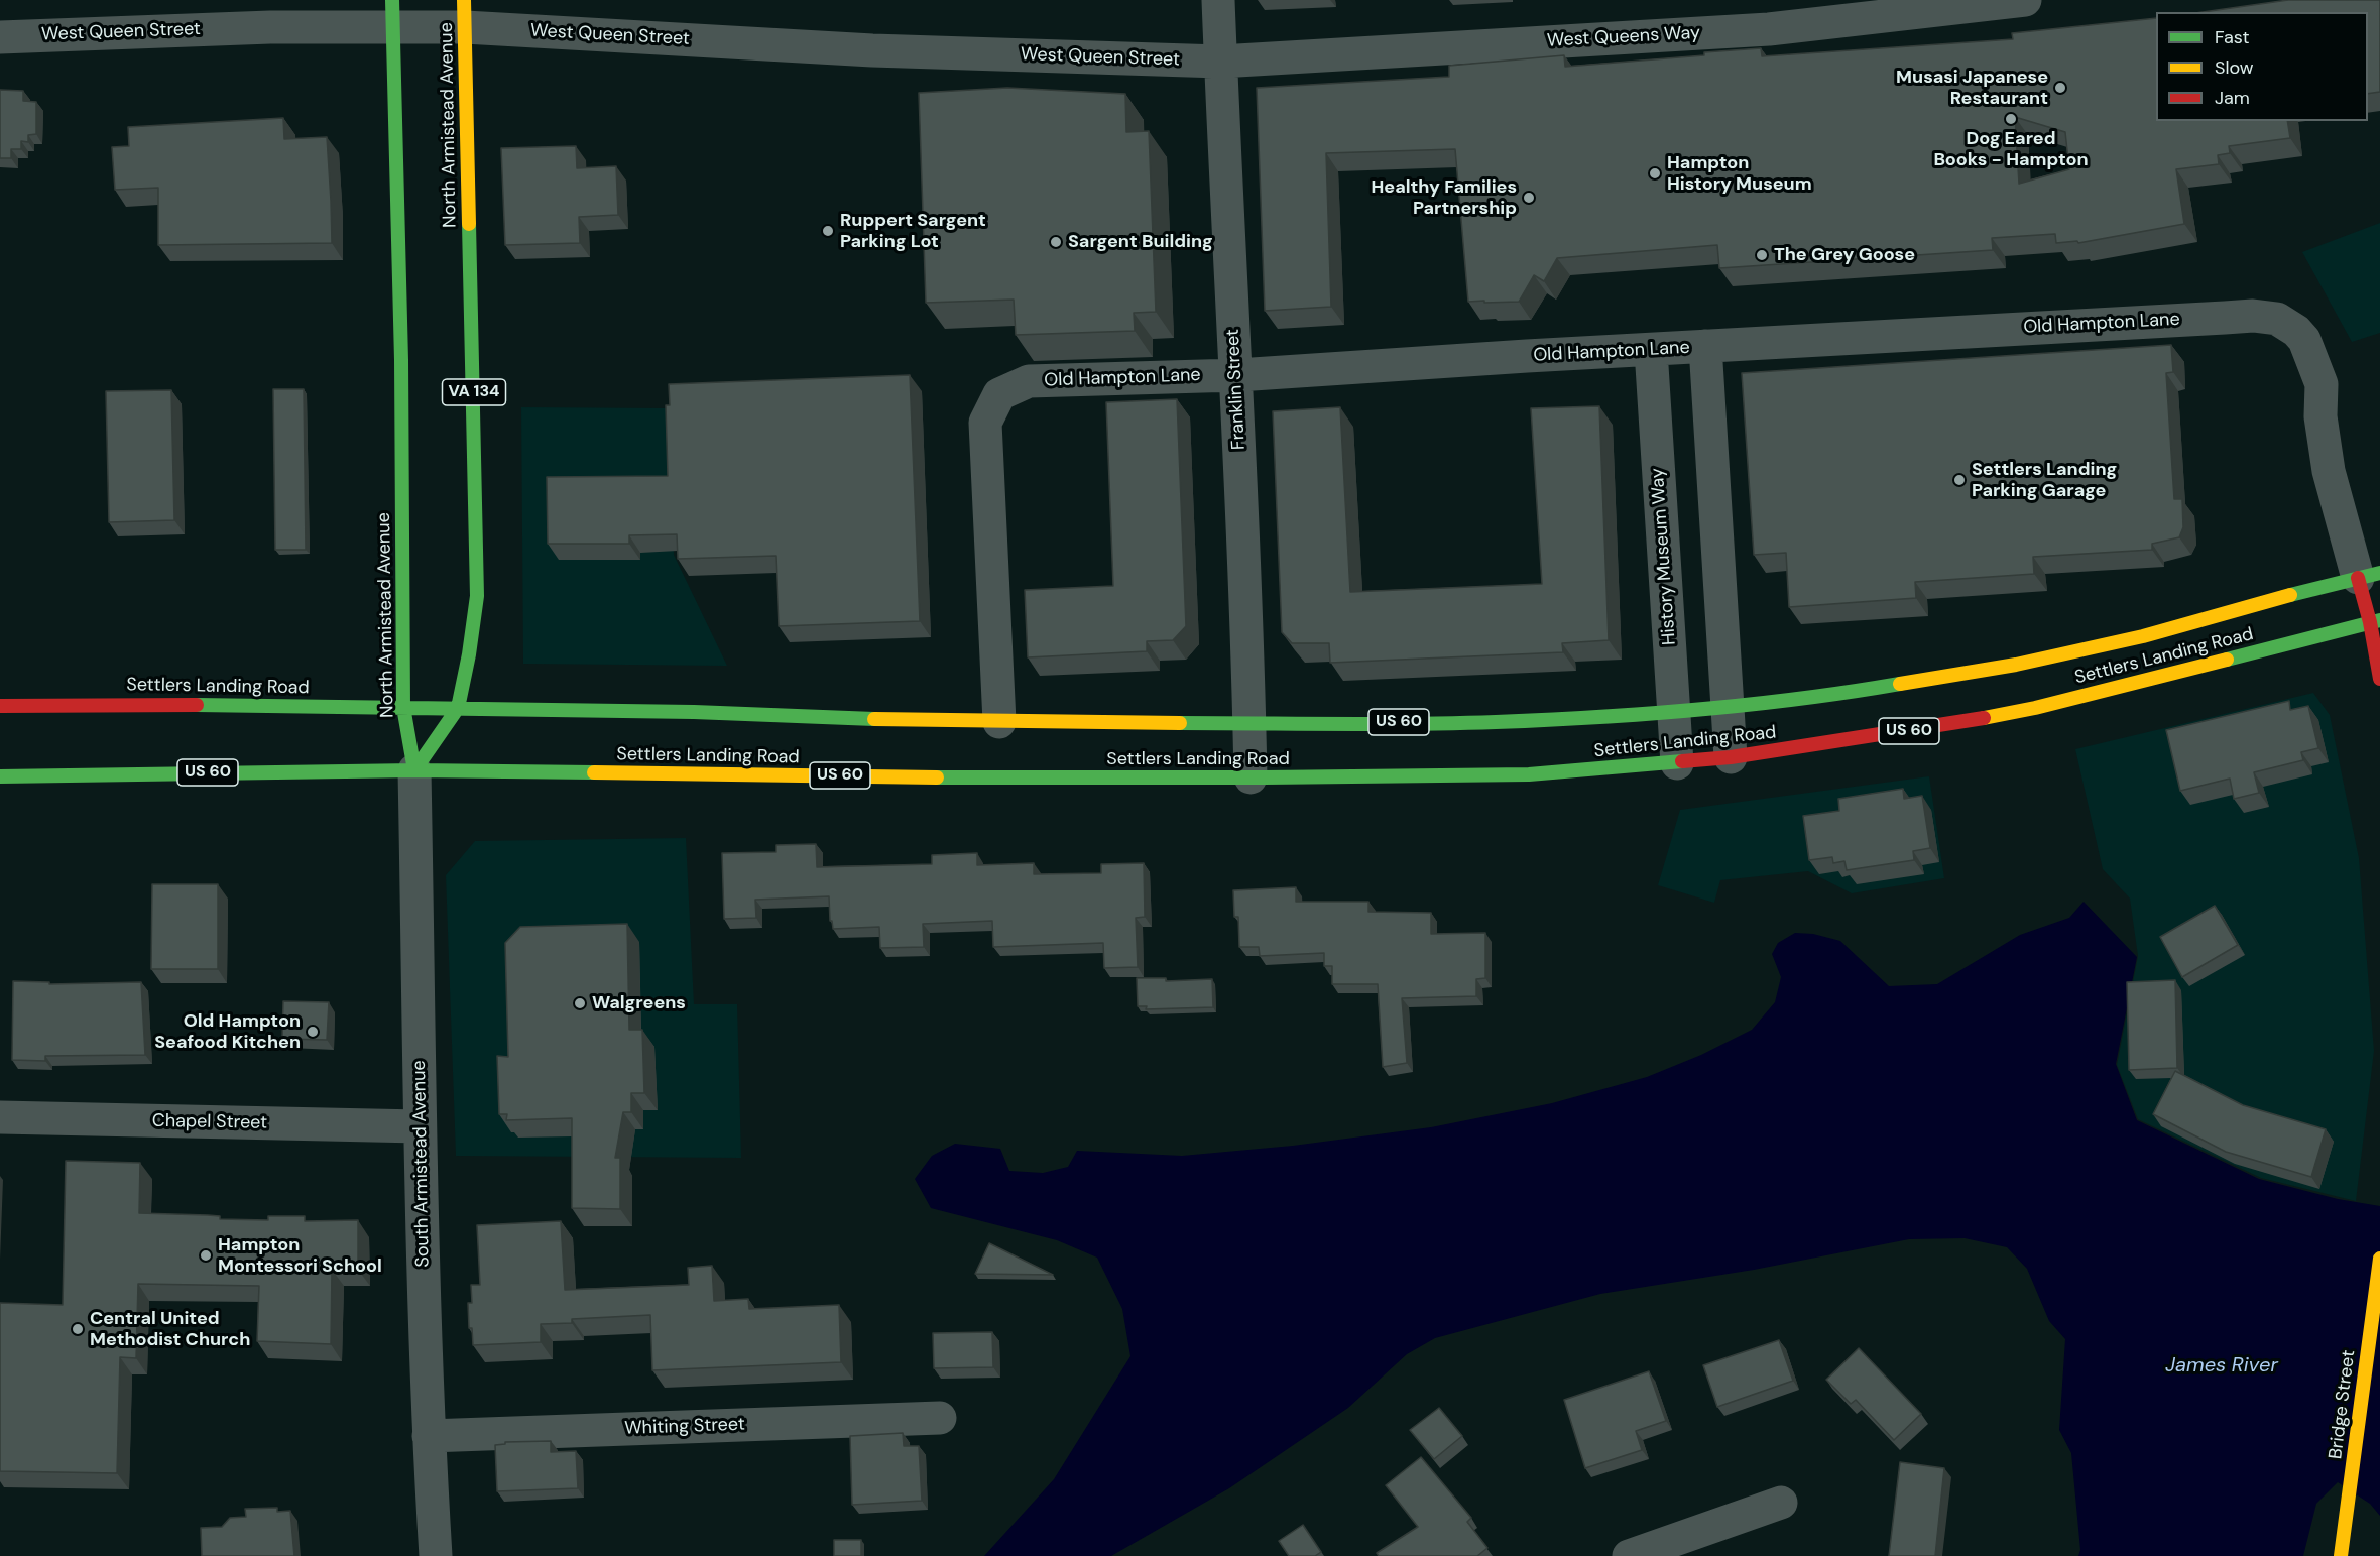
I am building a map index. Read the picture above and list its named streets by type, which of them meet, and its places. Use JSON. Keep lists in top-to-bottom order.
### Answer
{
  "streets": {
    "main road": [
      "North Armistead Avenue",
      "VA 134",
      "Settlers Landing Road",
      "US 60",
      "Bridge Street"
    ],
    "street": [
      "West Queen Street",
      "West Queens Way",
      "Old Hampton Lane",
      "Franklin Street",
      "History Museum Way",
      "Chapel Street",
      "South Armistead Avenue",
      "Whiting Street"
    ]
  },
  "crossings": [
    ["West Queen Street", "West Queens Way"],
    ["West Queen Street", "North Armistead Avenue"],
    ["West Queen Street", "Franklin Street"],
    ["West Queens Way", "Franklin Street"],
    ["North Armistead Avenue", "Settlers Landing Road"],
    ["North Armistead Avenue", "South Armistead Avenue"],
    ["Old Hampton Lane", "Franklin Street"],
    ["Old Hampton Lane", "History Museum Way"],
    ["Old Hampton Lane", "Settlers Landing Road"],
    ["Franklin Street", "Settlers Landing Road"],
    ["History Museum Way", "Settlers Landing Road"],
    ["Settlers Landing Road", "South Armistead Avenue"],
    ["Chapel Street", "South Armistead Avenue"],
    ["South Armistead Avenue", "Whiting Street"]
  ],
  "water": ["James River"],
  "places": [
    "Musasi Japanese Restaurant",
    "Dog Eared Books - Hampton",
    "Hampton History Museum",
    "Healthy Families Partnership",
    "Ruppert Sargent Parking Lot",
    "Sargent Building",
    "The Grey Goose",
    "Settlers Landing Parking Garage",
    "Walgreens",
    "Old Hampton Seafood Kitchen",
    "Hampton Montessori School",
    "Central United Methodist Church"
  ],
  "legend": ["Fast", "Slow", "Jam"]
}
